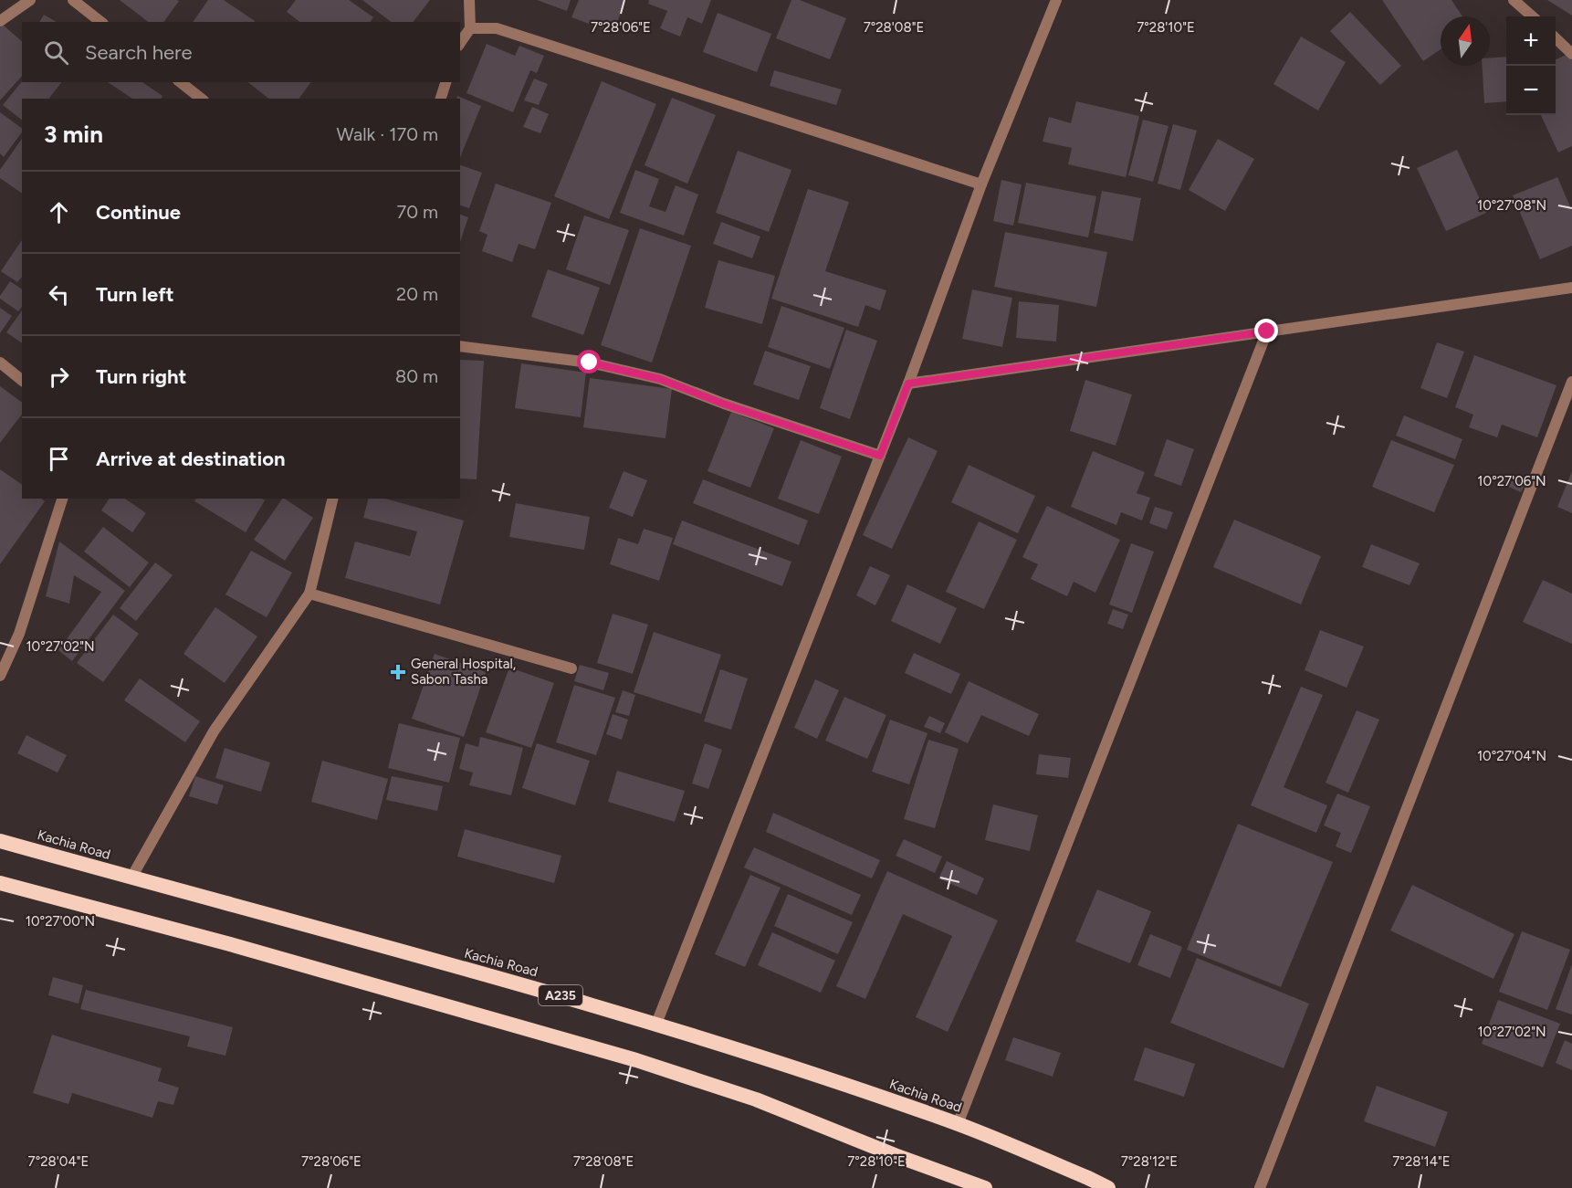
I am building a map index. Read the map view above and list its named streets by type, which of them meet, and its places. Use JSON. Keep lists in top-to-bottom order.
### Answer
{
  "streets": {
    "highway": ["Kachia Road", "A235"]
  },
  "places": {
    "health": ["General Hospital, Sabon Tasha"]
  },
  "north": "top",
  "page": {
    "map_buttons": ["+", "−"],
    "search": "Search here",
    "heading": ["3 min", "Walk · 170 m"],
    "list": [
      ["Continue", "70 m"],
      ["Turn left", "20 m"],
      ["Turn right", "80 m"],
      "Arrive at destination"
    ]
  },
  "coordinates": [
    "7°28'06\"E",
    "7°28'08\"E",
    "7°28'10\"E",
    "10°27'08\"N",
    "10°27'06\"N",
    "10°27'02\"N",
    "10°27'04\"N",
    "10°27'00\"N",
    "7°28'04\"E",
    "7°28'12\"E",
    "7°28'14\"E"
  ]
}
